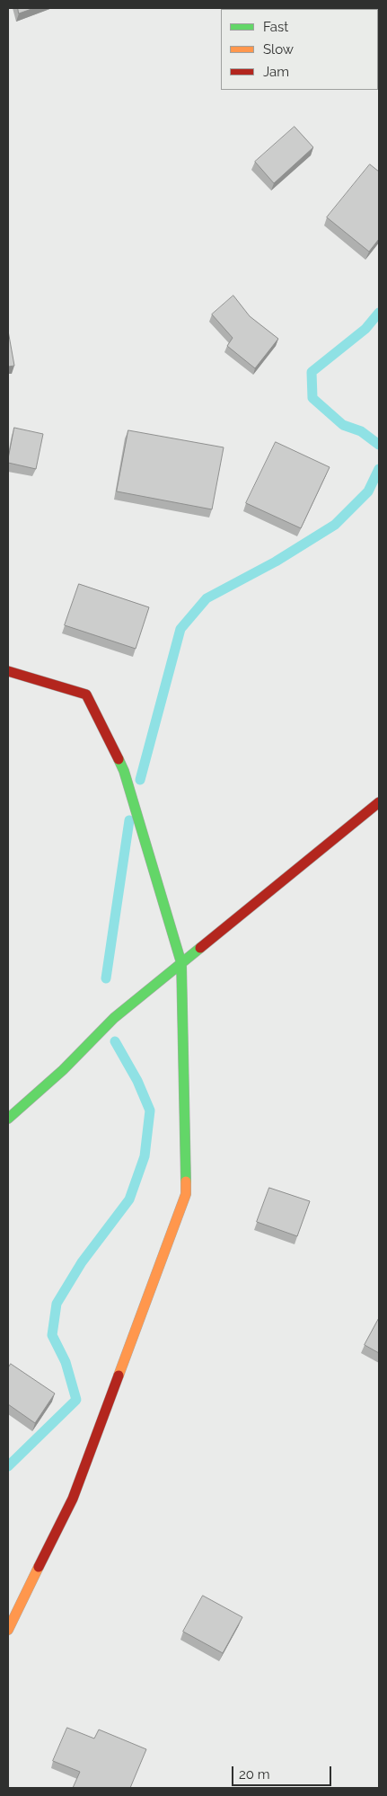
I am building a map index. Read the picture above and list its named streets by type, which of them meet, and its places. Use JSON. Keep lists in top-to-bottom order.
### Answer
{
  "legend": ["Fast", "Slow", "Jam"],
  "scale_bar": "20 m"
}
